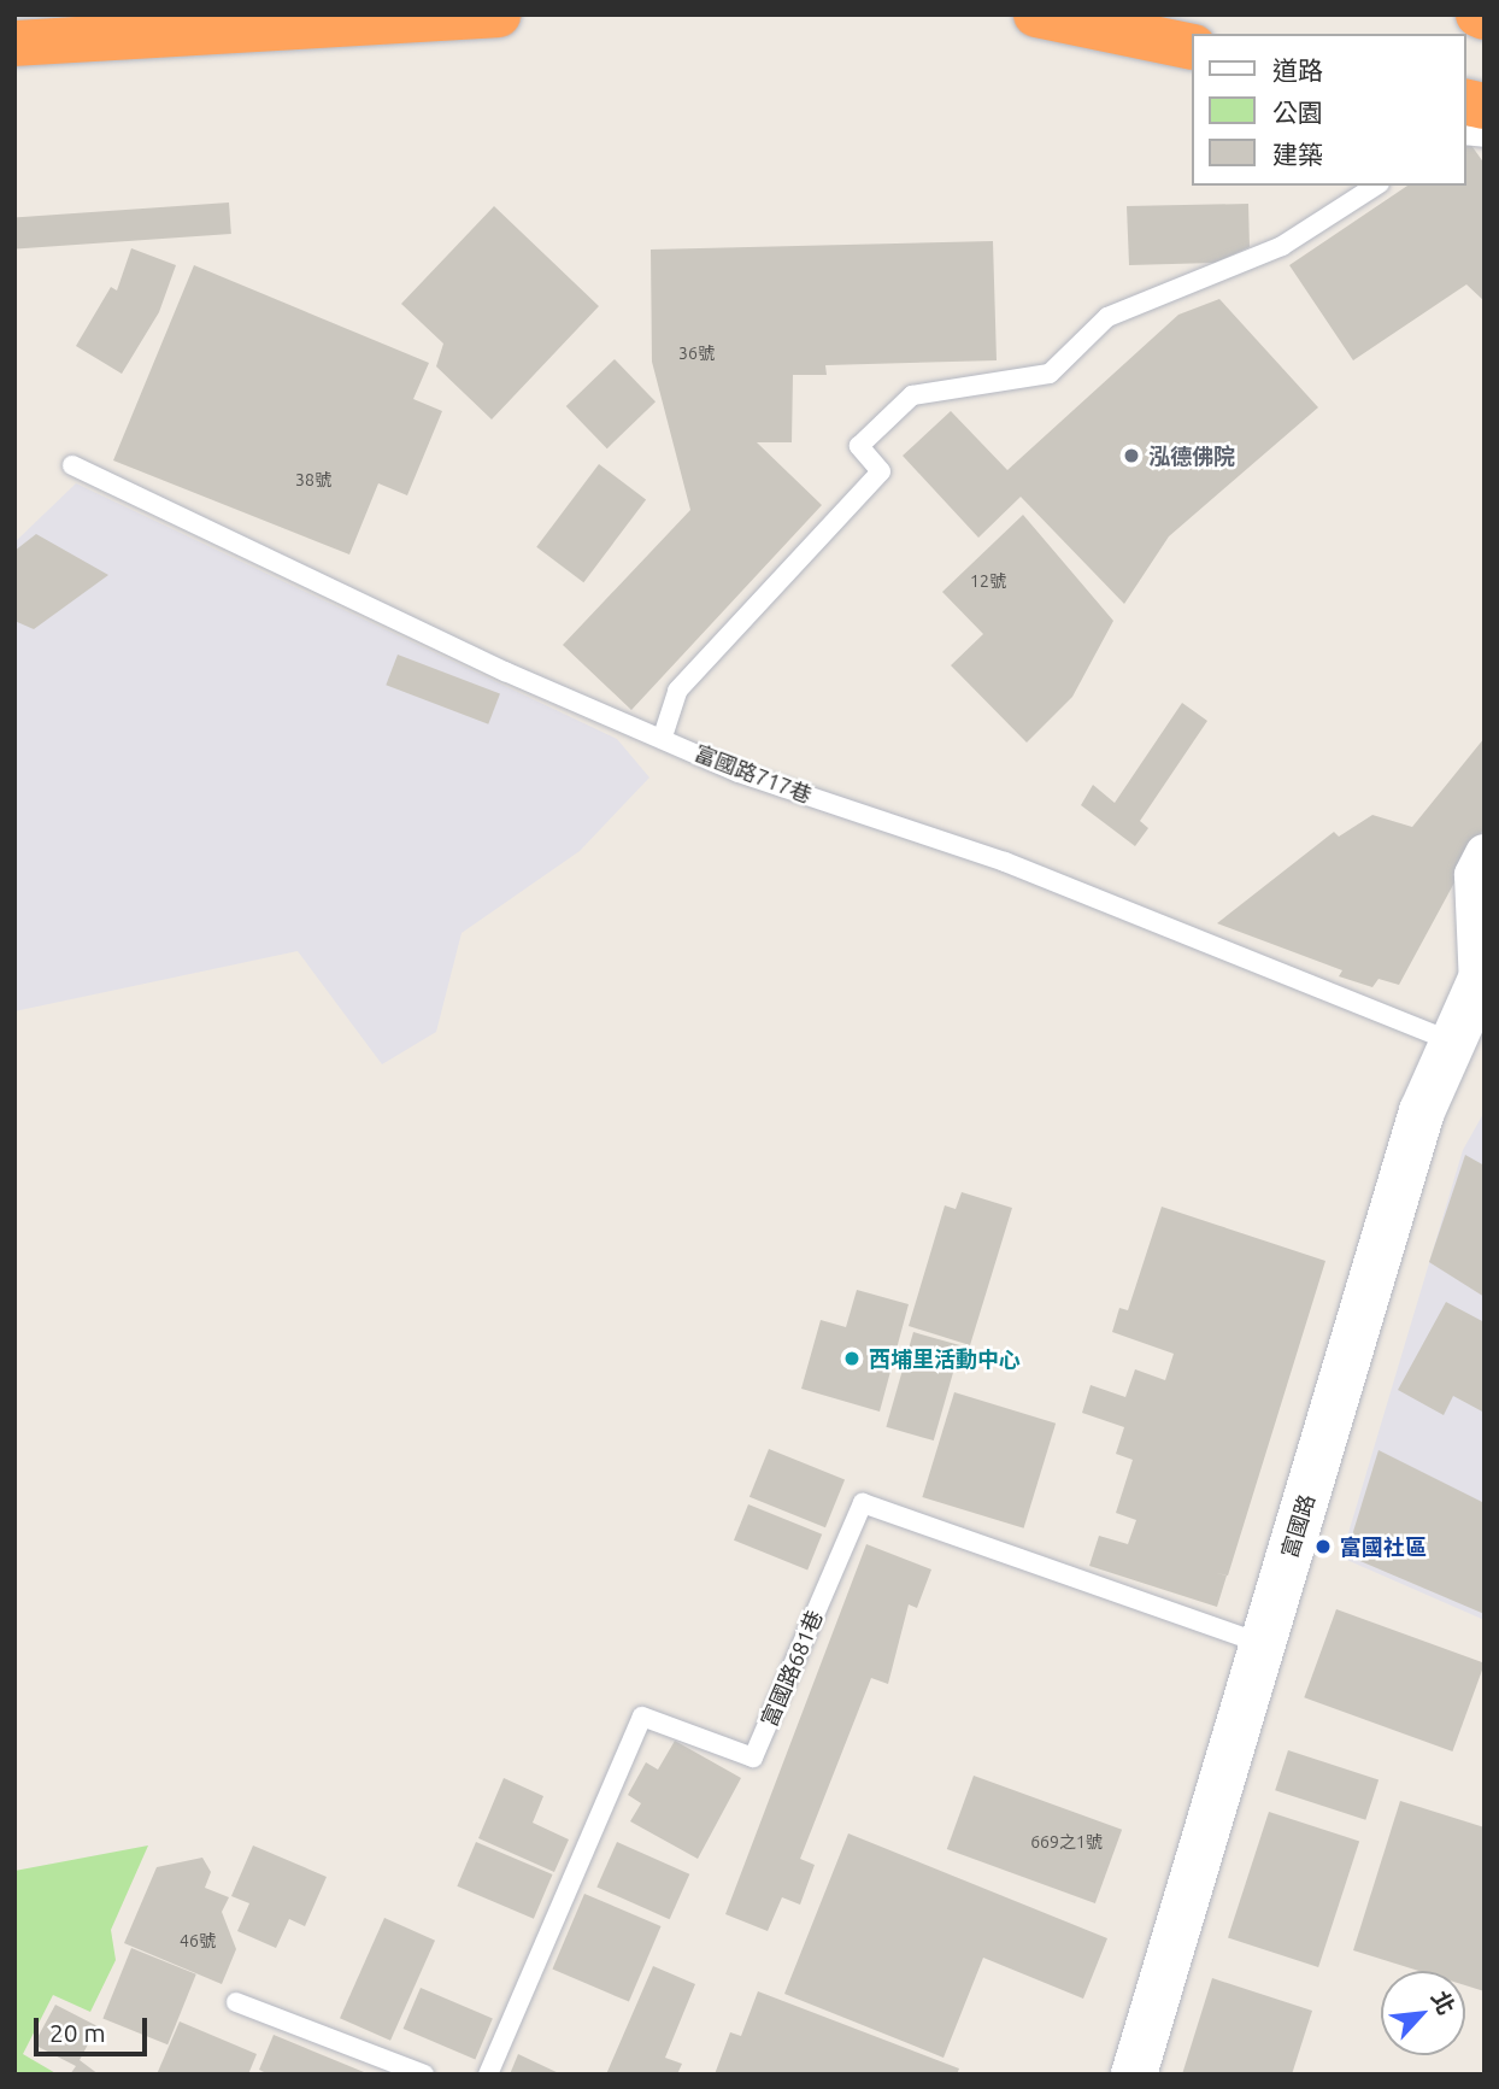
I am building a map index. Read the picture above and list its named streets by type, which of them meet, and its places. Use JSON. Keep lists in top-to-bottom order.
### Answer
{
  "streets": {
    "street": ["富國路"],
    "lane": ["富國路717巷", "富國路681巷"]
  },
  "crossings": [
    ["富國路717巷", "富國路"],
    ["富國路", "富國路681巷"]
  ],
  "places": ["泓德佛院", "西埔里活動中心", "富國社區"],
  "house_numbers": [
    "36號",
    "38號",
    "12號",
    "669之1號",
    "46號"
  ],
  "legend": ["道路", "公園", "建築"],
  "scale_bar": "20 m",
  "north": "top right"
}
